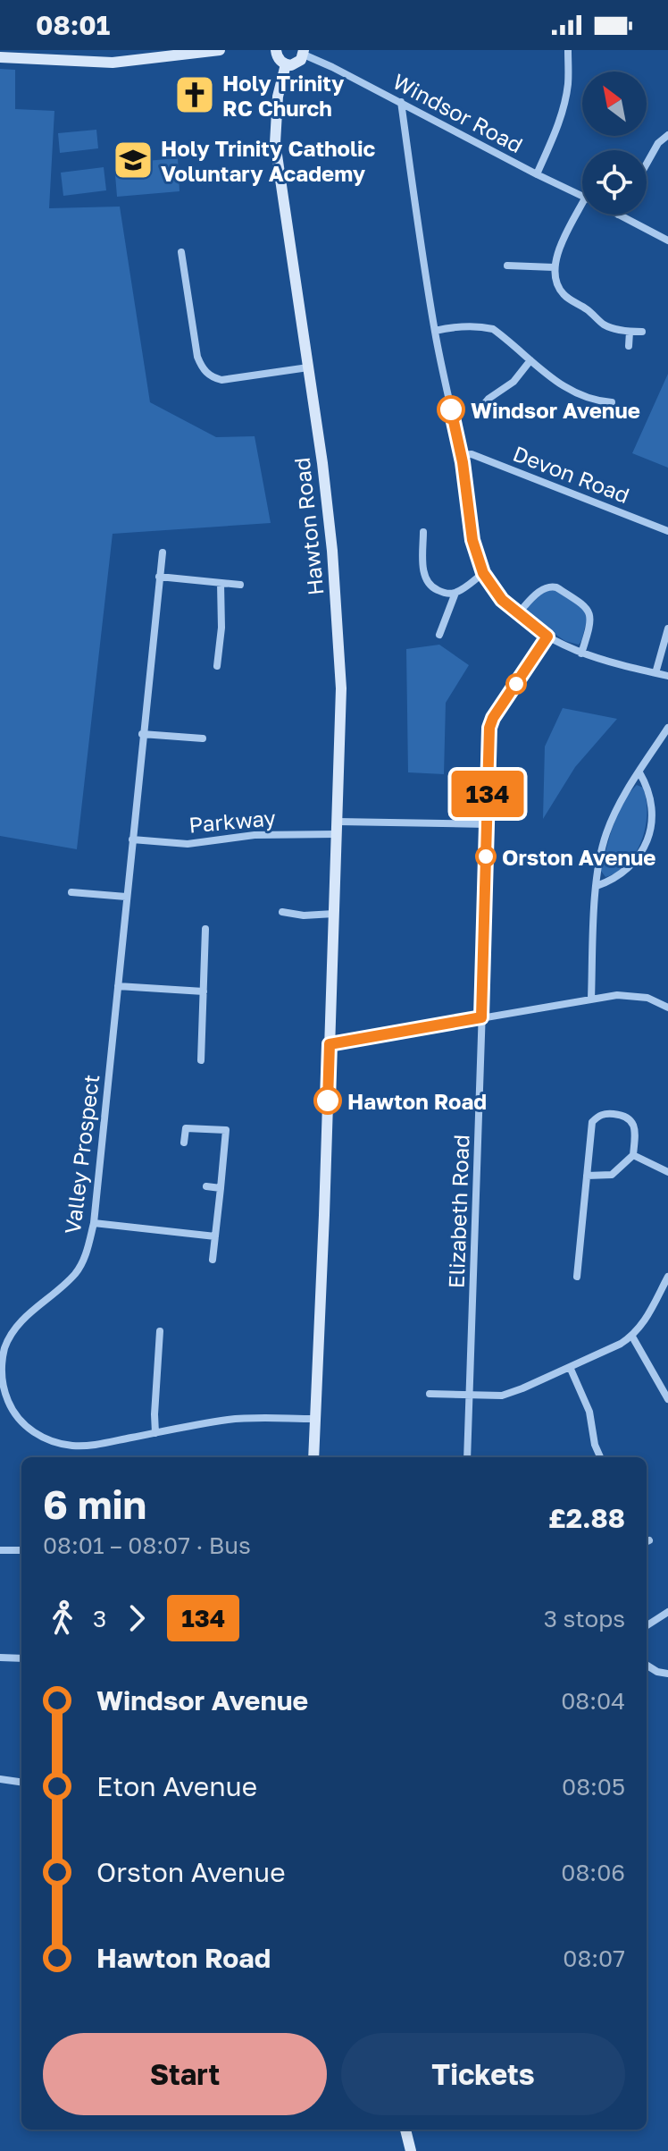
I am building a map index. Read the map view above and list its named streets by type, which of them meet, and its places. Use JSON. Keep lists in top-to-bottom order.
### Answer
{
  "streets": {
    "street": [
      "Windsor Road",
      "Devon Road",
      "Hawton Road",
      "Parkway",
      "Valley Prospect",
      "Elizabeth Road"
    ]
  },
  "crossings": [
    ["Hawton Road", "Parkway"],
    ["Hawton Road", "Valley Prospect"],
    ["Parkway", "Valley Prospect"]
  ],
  "places": {
    "church": ["Holy Trinity RC Church"],
    "school or university": ["Holy Trinity Catholic Voluntary Academy"],
    "other": ["Windsor Avenue", "Orston Avenue", "Hawton Road"]
  },
  "lines": ["bus line 134"],
  "north": "top left",
  "page": {
    "status": "08:01",
    "on_map": "134",
    "heading": ["6 min", "08:01 – 08:07 · Bus", "£2.88"],
    "legs": ["3", "134", "3 stops"],
    "list": [
      {
        "name": "Windsor Avenue",
        "value": "08:04"
      },
      {
        "name": "Eton Avenue",
        "value": "08:05"
      },
      {
        "name": "Orston Avenue",
        "value": "08:06"
      },
      {
        "name": "Hawton Road",
        "value": "08:07"
      }
    ],
    "buttons": ["Start", "Tickets"]
  }
}
